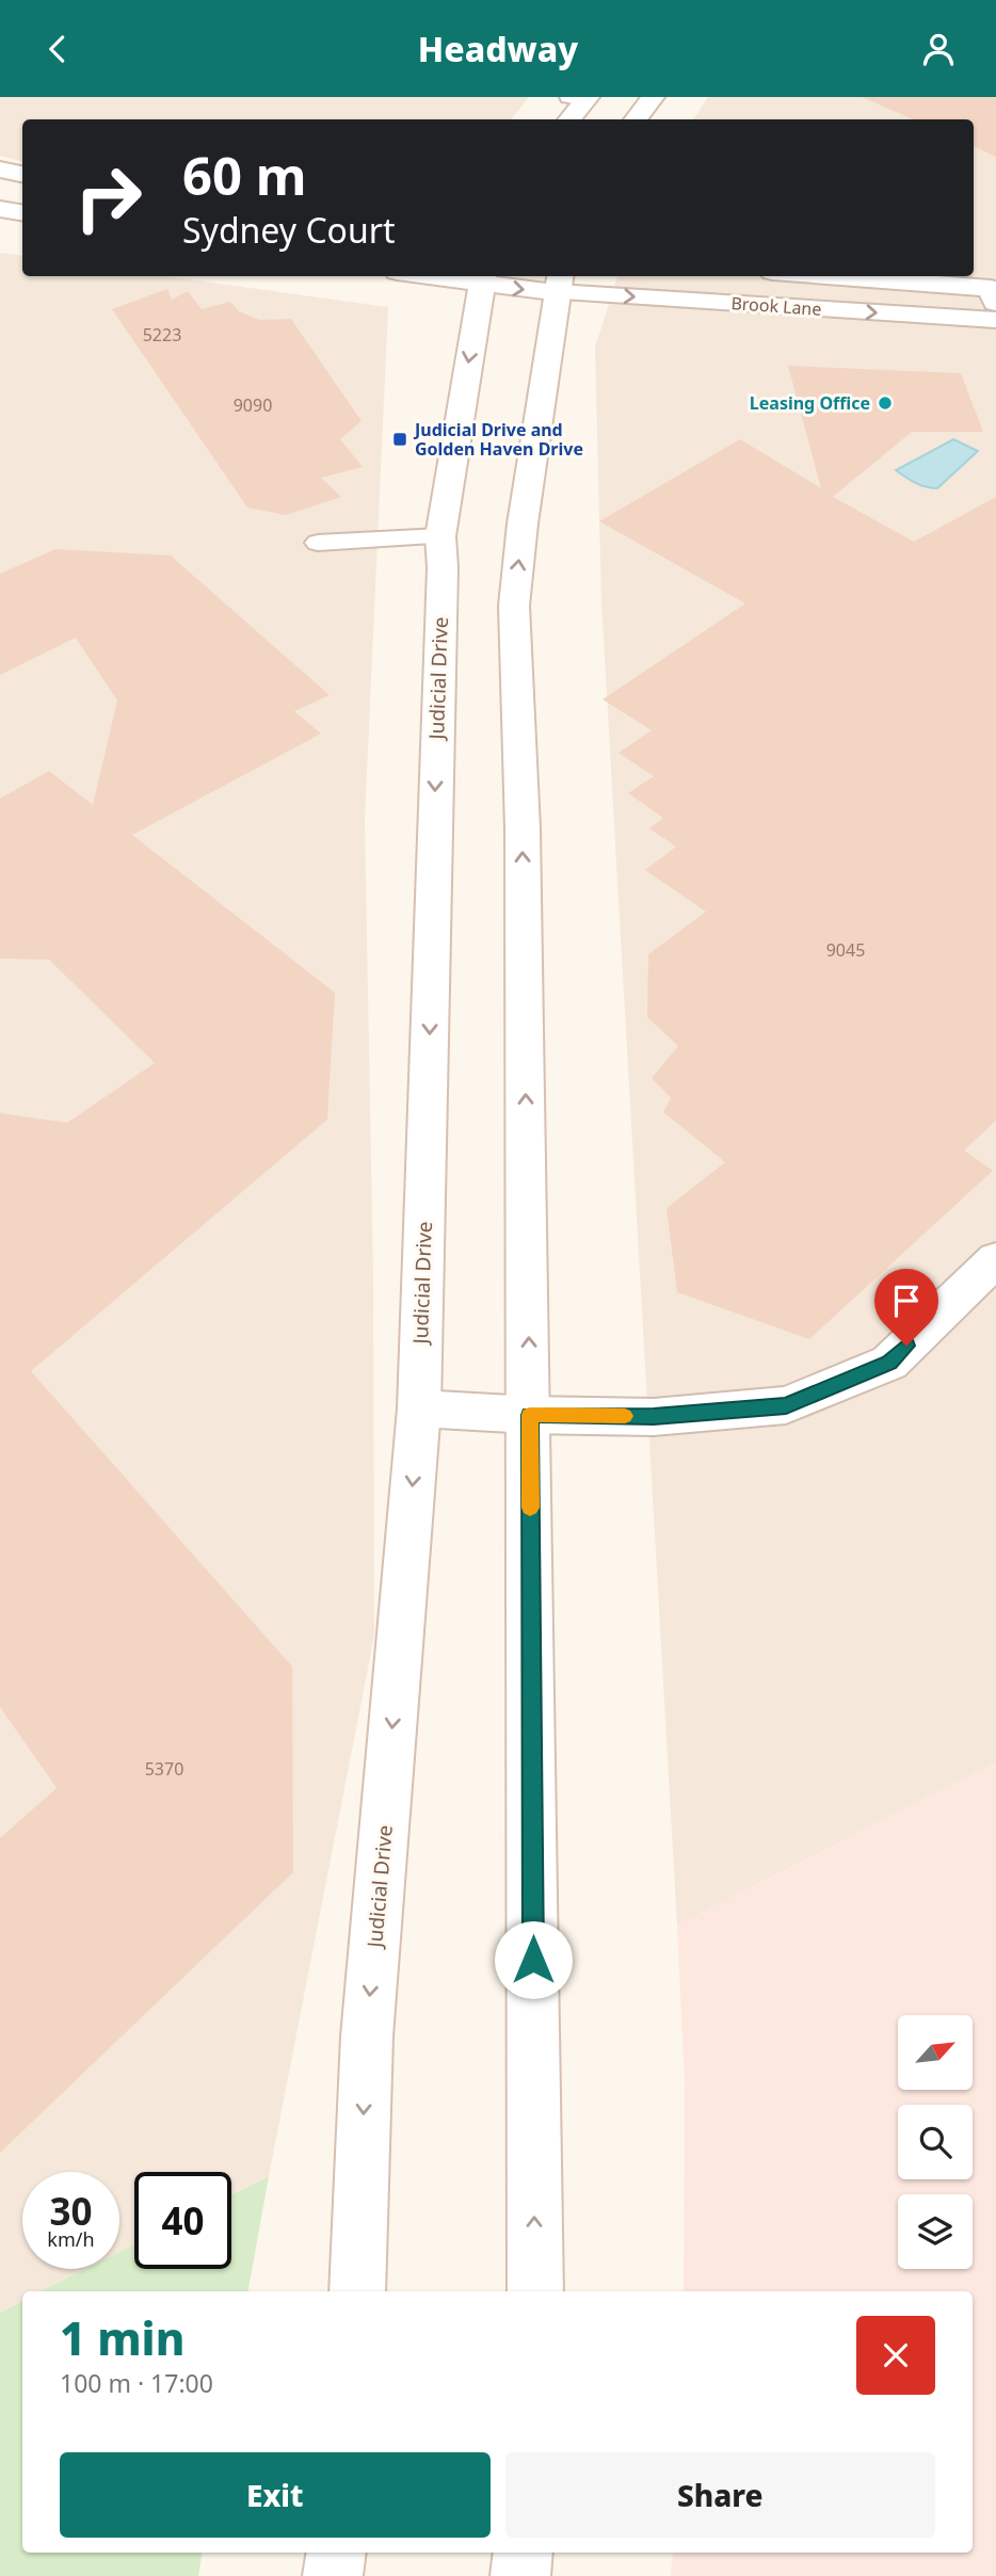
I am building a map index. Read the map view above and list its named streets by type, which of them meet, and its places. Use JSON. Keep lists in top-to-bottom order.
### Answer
{
  "streets": {
    "street": ["Brook Lane", "Judicial Drive"]
  },
  "crossings": [
    ["Brook Lane", "Judicial Drive"]
  ],
  "places": {
    "other": ["Leasing Office"],
    "transit": ["Judicial Drive and Golden Haven Drive"]
  },
  "house_numbers": [
    "5223",
    "9090",
    "9045",
    "5370"
  ],
  "north": "top right",
  "page": {
    "header": "Headway",
    "turn": ["60 m", "Sydney Court"],
    "speed": "30 km/h",
    "limit": "40",
    "heading": ["1 min", "100 m · 17:00"],
    "buttons": ["Exit", "Share"]
  }
}
